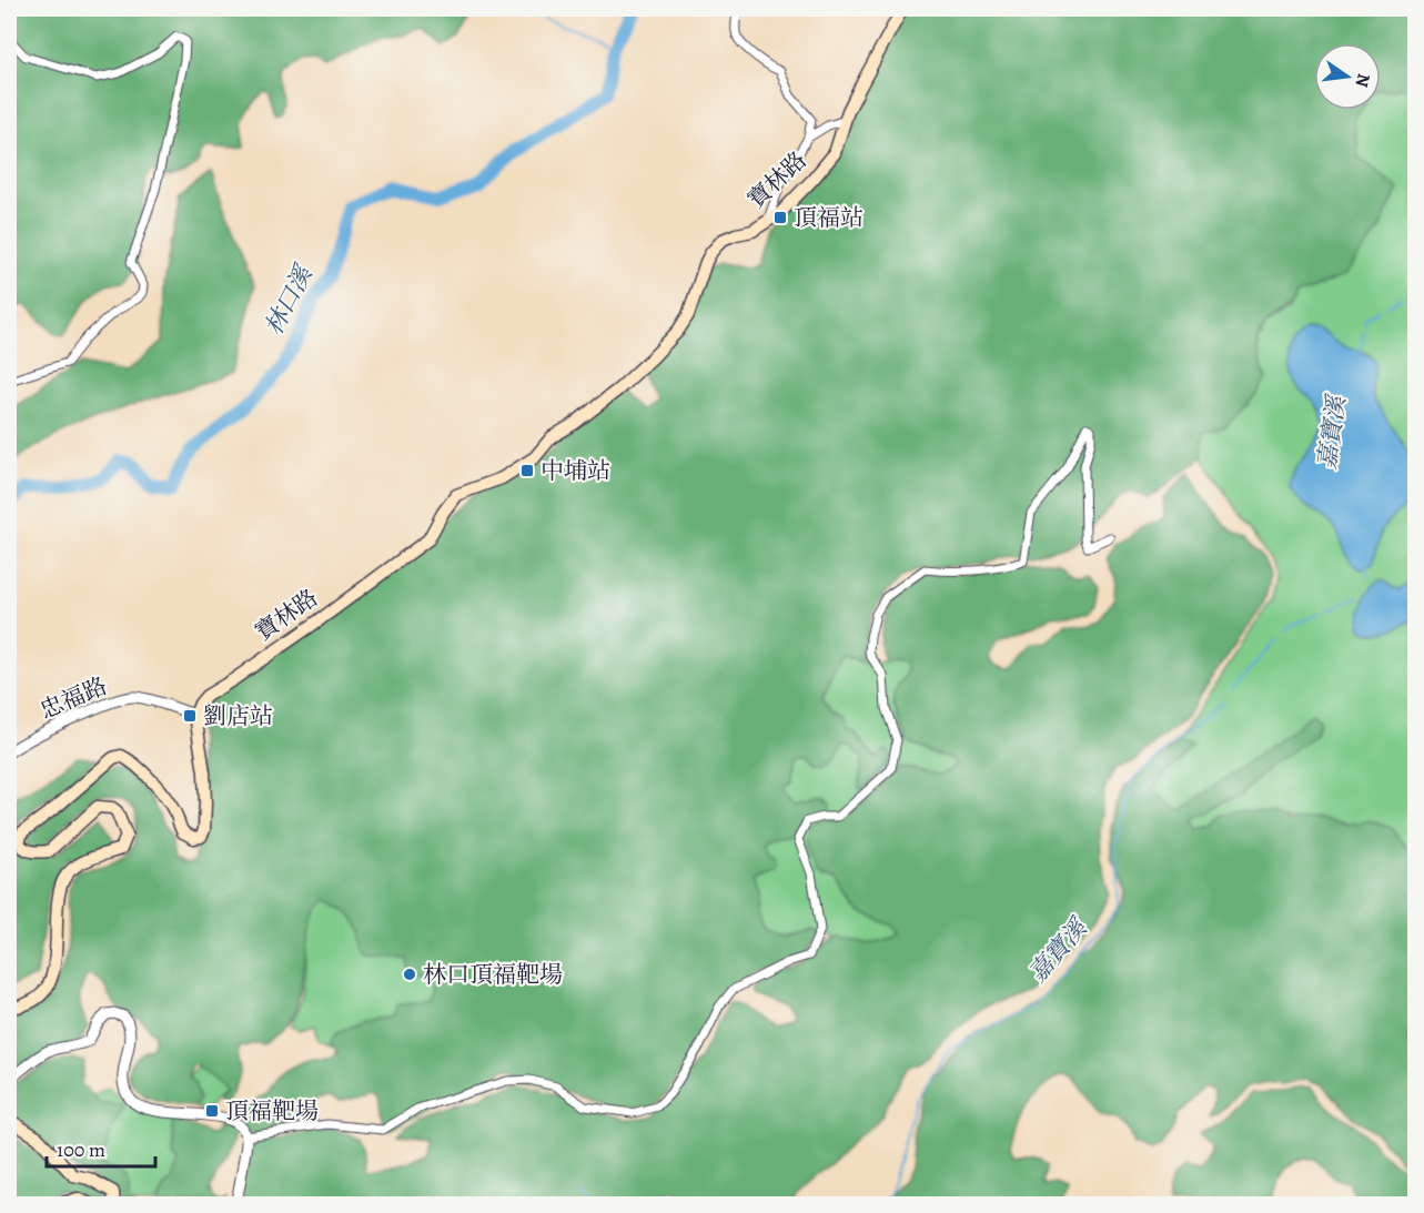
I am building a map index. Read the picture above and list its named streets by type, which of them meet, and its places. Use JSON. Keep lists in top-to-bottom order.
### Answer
{
  "streets": {
    "main road": ["寶林路"],
    "street": ["忠福路"]
  },
  "crossings": [
    ["寶林路", "忠福路"]
  ],
  "water": ["林口溪", "嘉寶溪"],
  "places": {
    "transit": [
      "頂福站",
      "中埔站",
      "劉店站",
      "頂福靶場"
    ],
    "other": ["林口頂福靶場"]
  },
  "scale_bar": "100 m",
  "north": "right"
}
